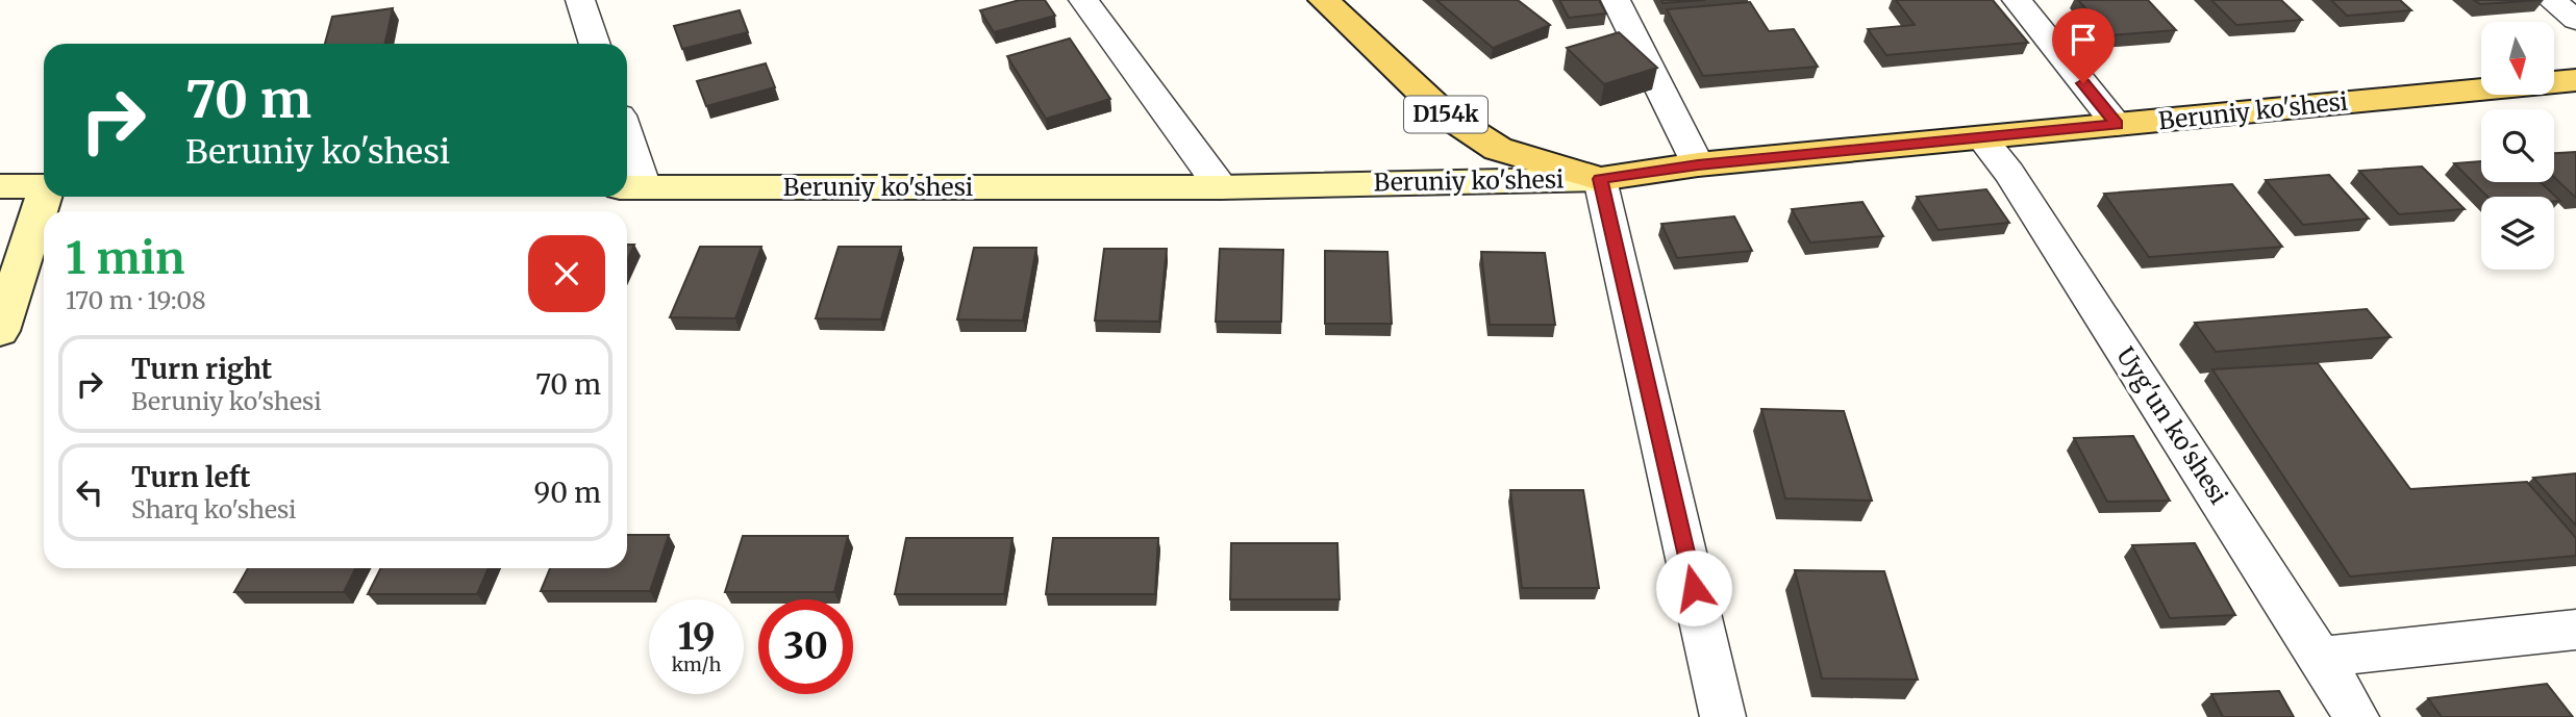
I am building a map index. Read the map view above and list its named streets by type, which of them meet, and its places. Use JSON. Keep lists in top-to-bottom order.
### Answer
{
  "streets": {
    "main road": ["Beruniy ko'shesi", "D154k"],
    "street": ["Uyg'un ko'shesi"]
  },
  "crossings": [
    ["Beruniy ko'shesi", "D154k"],
    ["Beruniy ko'shesi", "Uyg'un ko'shesi"]
  ],
  "north": "bottom",
  "page": {
    "turn": ["70 m", "Beruniy ko'shesi"],
    "heading": ["1 min", "170 m · 19:08"],
    "list": [
      {
        "name": "Turn right",
        "note": "Beruniy ko'shesi",
        "value": "70 m"
      },
      {
        "name": "Turn left",
        "note": "Sharq ko'shesi",
        "value": "90 m"
      }
    ],
    "speed": "19 km/h",
    "limit": "30"
  }
}
